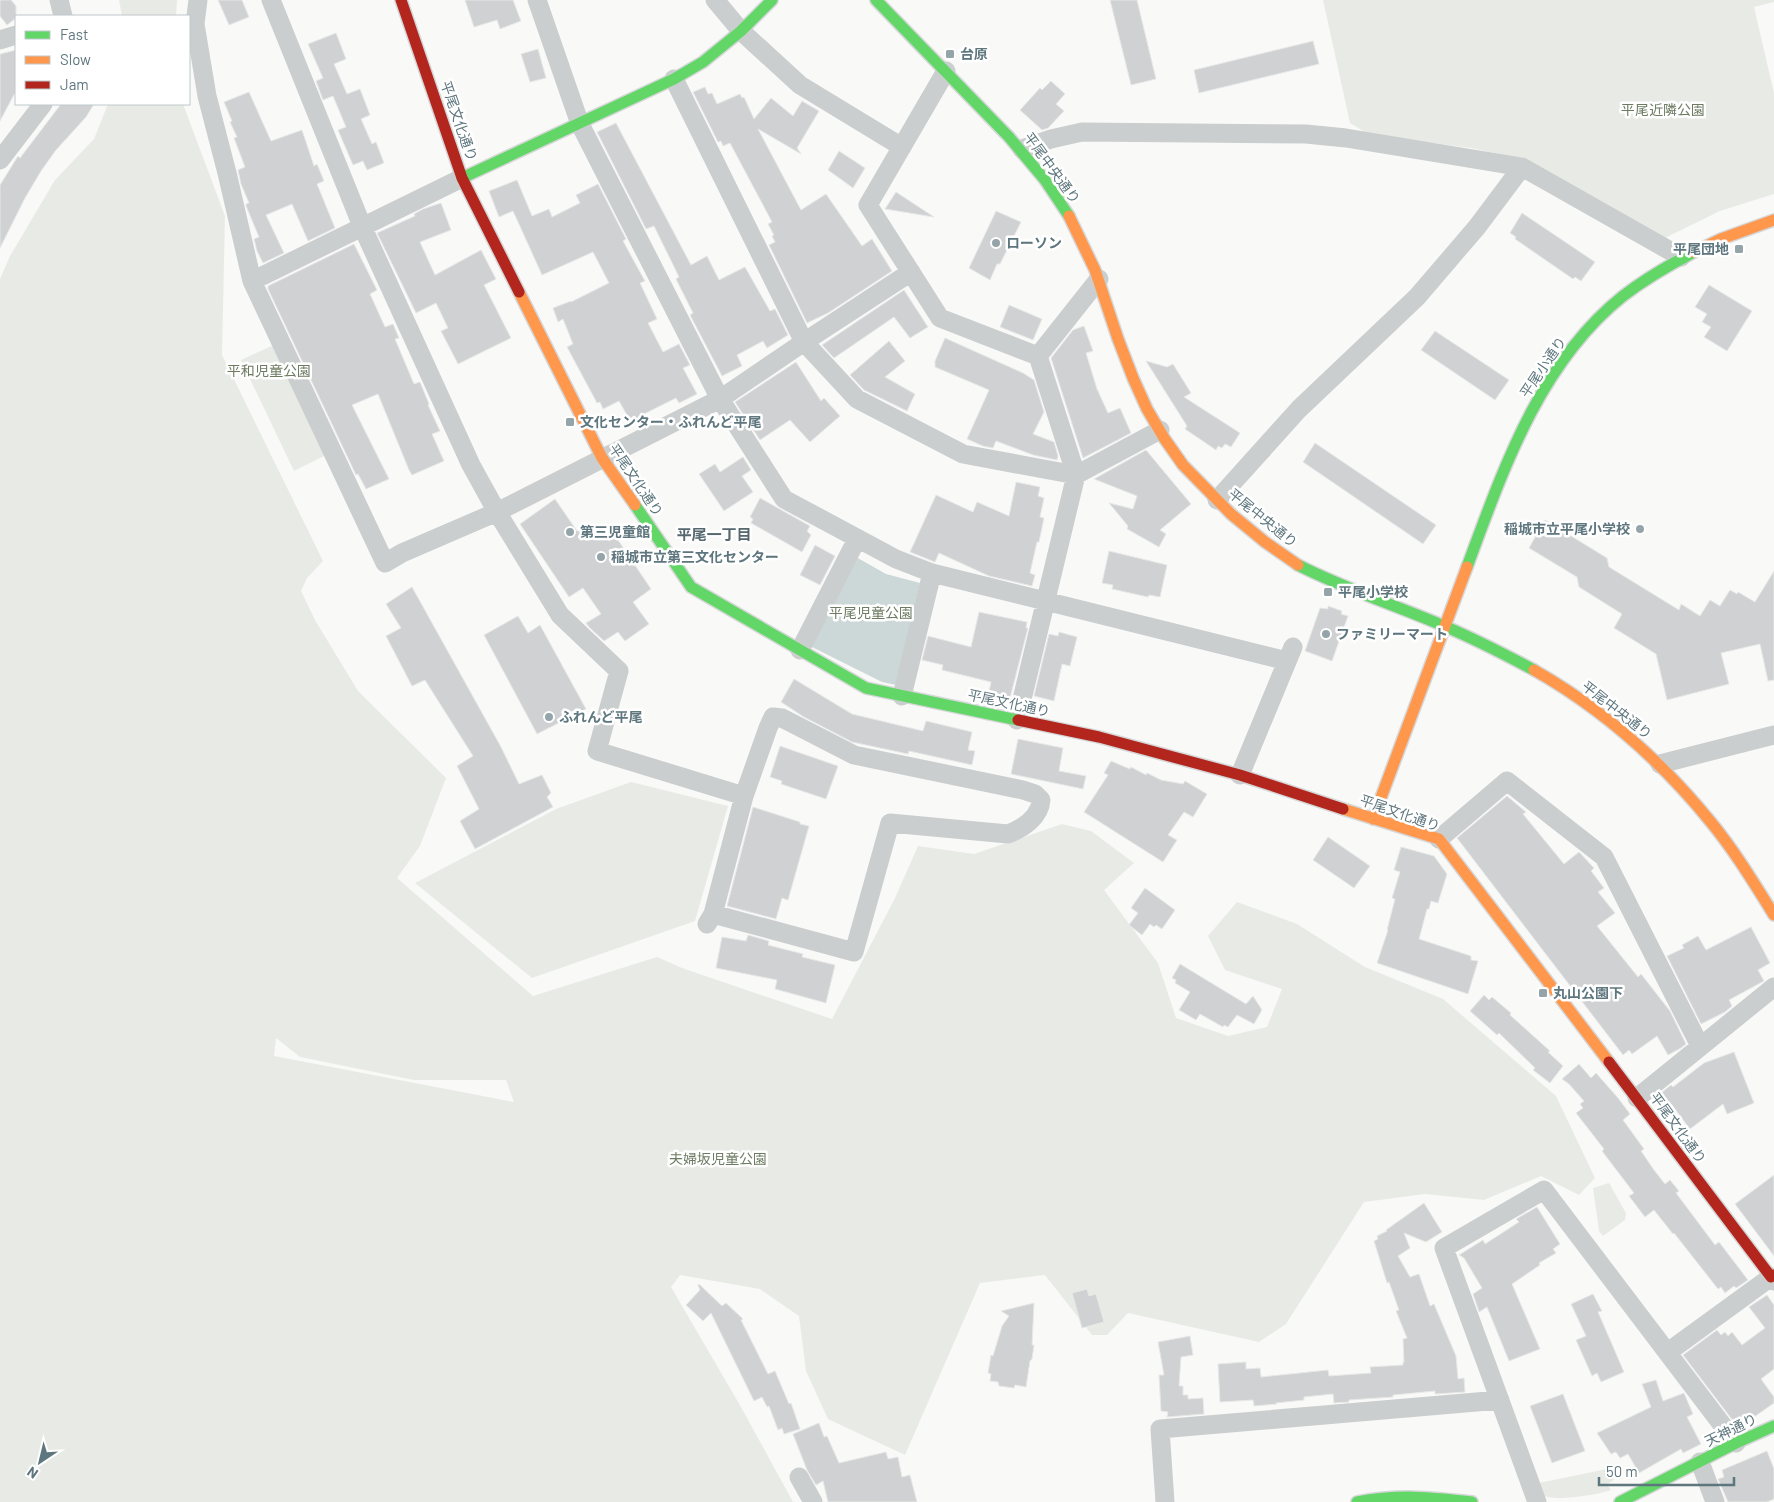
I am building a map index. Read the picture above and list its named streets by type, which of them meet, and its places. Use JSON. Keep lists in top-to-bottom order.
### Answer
{
  "streets": {
    "street": [
      "平尾文化通り",
      "平尾中央通り",
      "平尾小通り",
      "天神通り"
    ]
  },
  "crossings": [
    ["平尾文化通り", "平尾小通り"],
    ["平尾中央通り", "平尾小通り"]
  ],
  "districts": ["平尾一丁目"],
  "parks": [
    "平尾近隣公園",
    "平和児童公園",
    "平尾児童公園",
    "夫婦坂児童公園"
  ],
  "places": {
    "transit": [
      "台原",
      "平尾団地",
      "文化センター・ふれんど平尾",
      "平尾小学校",
      "丸山公園下"
    ],
    "other": [
      "ローソン",
      "稲城市立平尾小学校",
      "第三児童館",
      "稲城市立第三文化センター",
      "ファミリーマート",
      "ふれんど平尾"
    ]
  },
  "legend": ["Fast", "Slow", "Jam"],
  "scale_bar": "50 m",
  "north": "bottom left"
}
